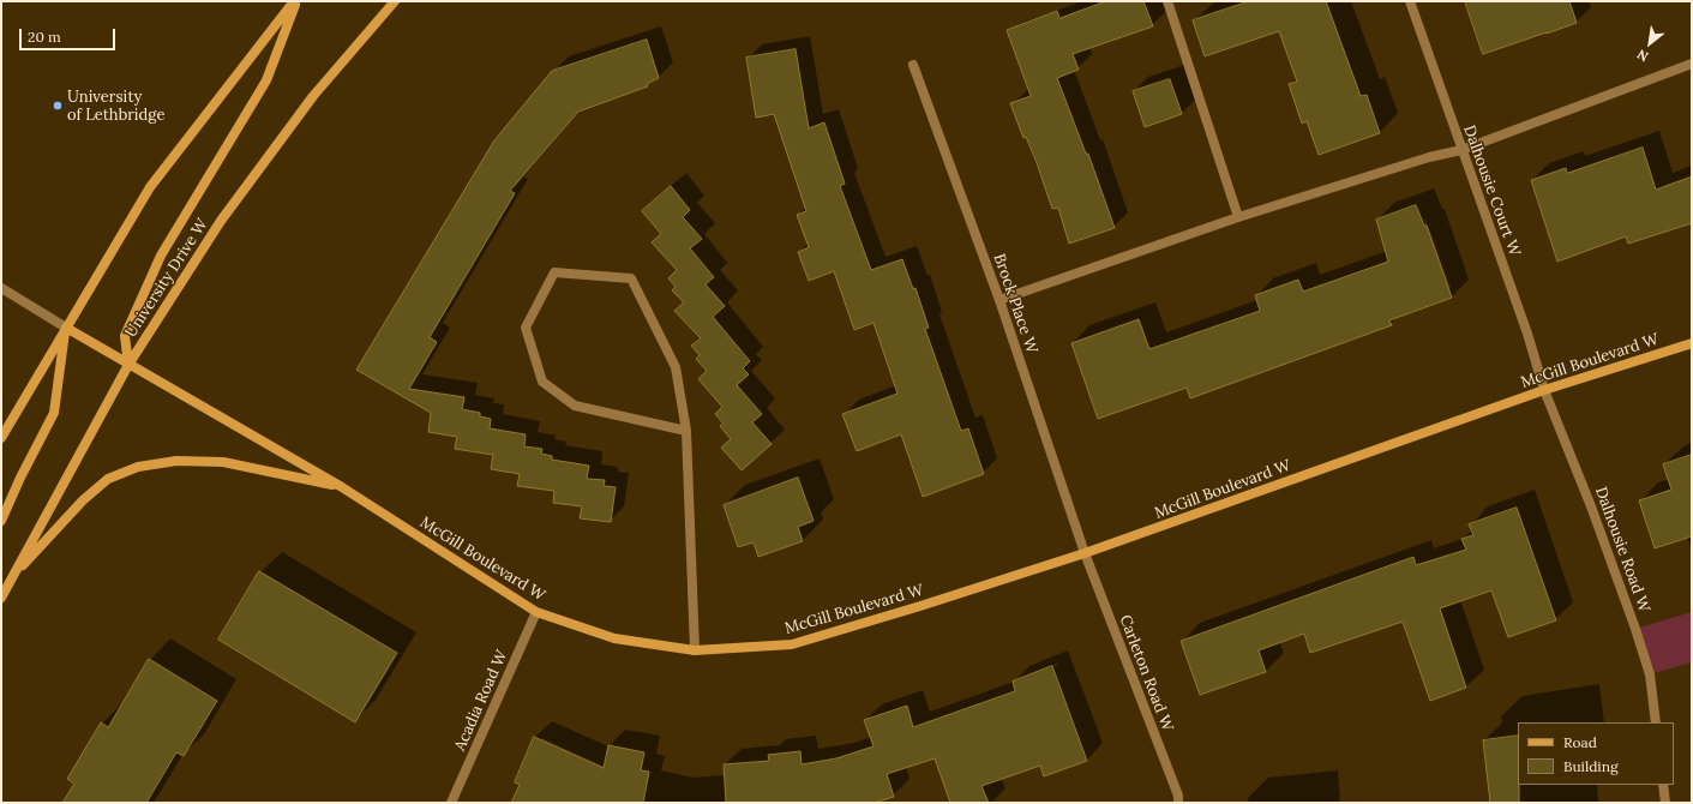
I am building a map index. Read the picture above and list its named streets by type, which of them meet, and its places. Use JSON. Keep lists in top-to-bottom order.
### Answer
{
  "streets": {
    "main road": ["University Drive W", "McGill Boulevard W"],
    "street": [
      "Dalhousie Court W",
      "Brock Place W",
      "Dalhousie Road W",
      "Carleton Road W",
      "Acadia Road W"
    ]
  },
  "crossings": [
    ["Dalhousie Court W", "McGill Boulevard W"],
    ["Dalhousie Court W", "Dalhousie Road W"],
    ["University Drive W", "McGill Boulevard W"],
    ["Brock Place W", "McGill Boulevard W"],
    ["Brock Place W", "Carleton Road W"],
    ["McGill Boulevard W", "Dalhousie Road W"],
    ["McGill Boulevard W", "Carleton Road W"],
    ["McGill Boulevard W", "Acadia Road W"]
  ],
  "places": ["University of Lethbridge"],
  "legend": ["Road", "Building"],
  "scale_bar": "20 m",
  "north": "bottom left"
}
